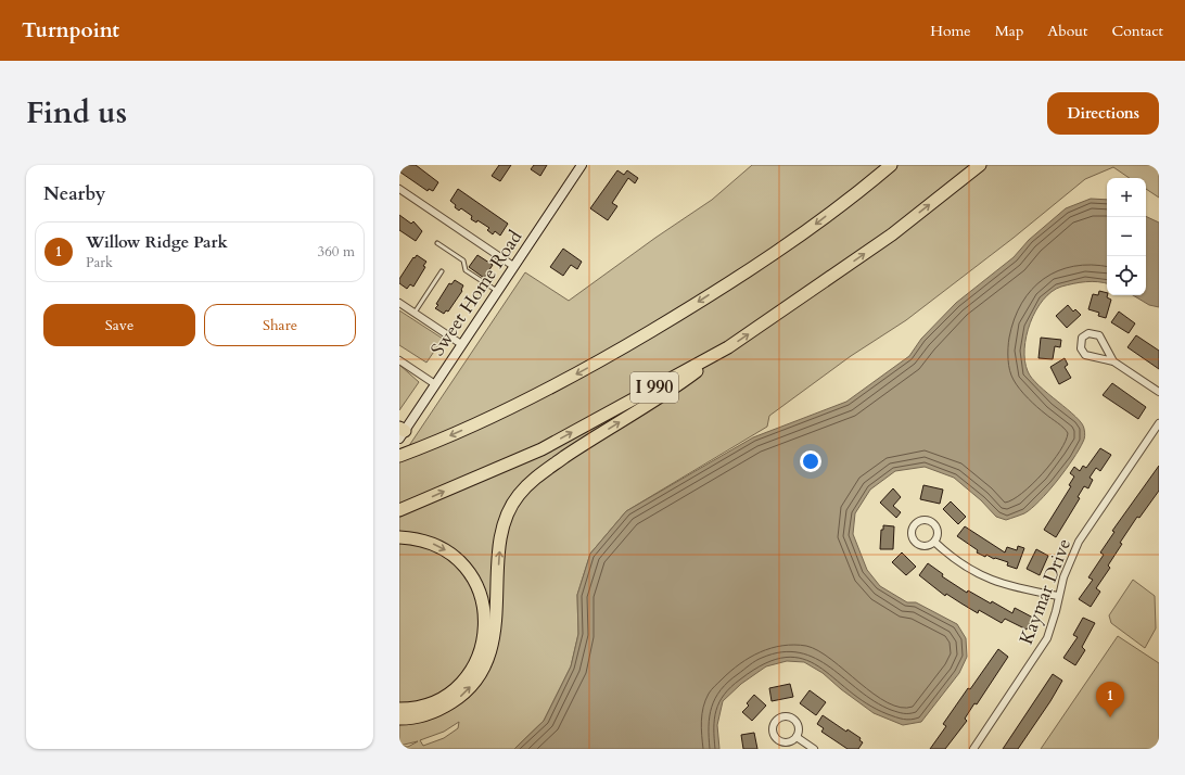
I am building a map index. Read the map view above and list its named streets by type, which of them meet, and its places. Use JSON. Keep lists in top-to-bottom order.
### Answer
{
  "streets": {
    "highway": ["I 990"],
    "main road": ["Sweet Home Road"],
    "street": ["Kaymar Drive"]
  },
  "page": {
    "header": "Turnpoint",
    "nav": [
      "Home",
      "Map",
      "About",
      "Contact"
    ],
    "title": "Find us",
    "buttons": [
      "Directions",
      ["Save", "Share"]
    ],
    "heading": "Nearby",
    "map_buttons": ["+", "−"],
    "list": [
      {
        "mark": "1",
        "name": "Willow Ridge Park",
        "note": "Park",
        "value": "360 m"
      }
    ],
    "pins": "1"
  }
}
